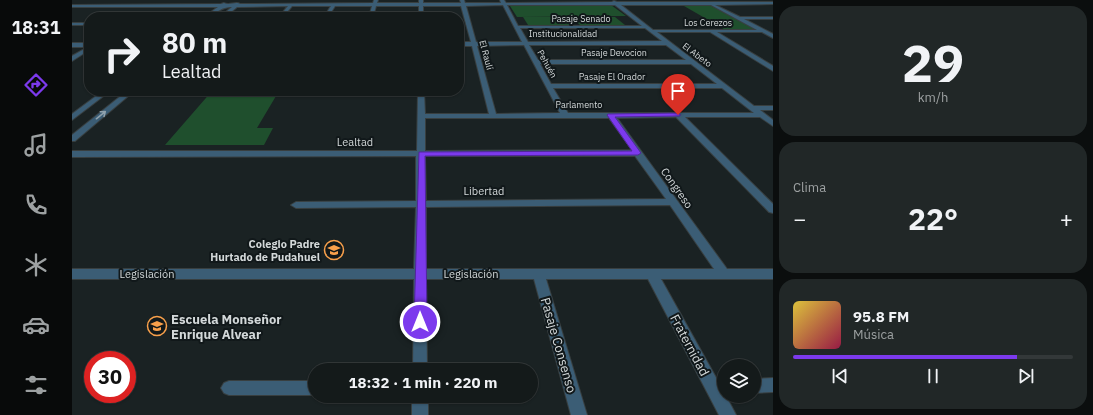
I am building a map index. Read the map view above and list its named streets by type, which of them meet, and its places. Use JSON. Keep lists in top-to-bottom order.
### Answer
{
  "streets": {
    "street": [
      "Pasaje Senado",
      "Los Cerezos",
      "Institucionalidad",
      "Pasaje Devocion",
      "El Raulí",
      "El Abeto",
      "Pehuén",
      "Pasaje El Orador",
      "Parlamento",
      "Lealtad",
      "Congreso",
      "Libertad",
      "Legislación",
      "Pasaje Consenso",
      "Fraternidad"
    ]
  },
  "crossings": [
    ["Pasaje Senado", "El Abeto"],
    ["Pasaje Senado", "Pehuén"],
    ["Los Cerezos", "El Abeto"],
    ["Institucionalidad", "El Raulí"],
    ["Institucionalidad", "El Abeto"],
    ["Institucionalidad", "Pehuén"],
    ["Pasaje Devocion", "El Abeto"],
    ["Pasaje Devocion", "Pehuén"],
    ["El Raulí", "Parlamento"],
    ["El Abeto", "Pasaje El Orador"],
    ["El Abeto", "Parlamento"],
    ["Pehuén", "Pasaje El Orador"],
    ["Pehuén", "Parlamento"],
    ["Parlamento", "Congreso"],
    ["Lealtad", "Congreso"],
    ["Congreso", "Libertad"],
    ["Congreso", "Legislación"],
    ["Legislación", "Pasaje Consenso"],
    ["Legislación", "Fraternidad"]
  ],
  "places": {
    "school or university": ["Colegio Padre Hurtado de Pudahuel", "Escuela Monseñor Enrique Alvear"]
  },
  "page": {
    "tabs": "18:31",
    "tile": [
      ["29", "km/h"],
      "Clima"
    ],
    "turn": ["80 m", "Lealtad"],
    "heat": ["−", "22°", "+"],
    "song": ["95.8 FM", "Música"],
    "limit": "30",
    "trip": "18:32 · 1 min · 220 m"
  }
}
